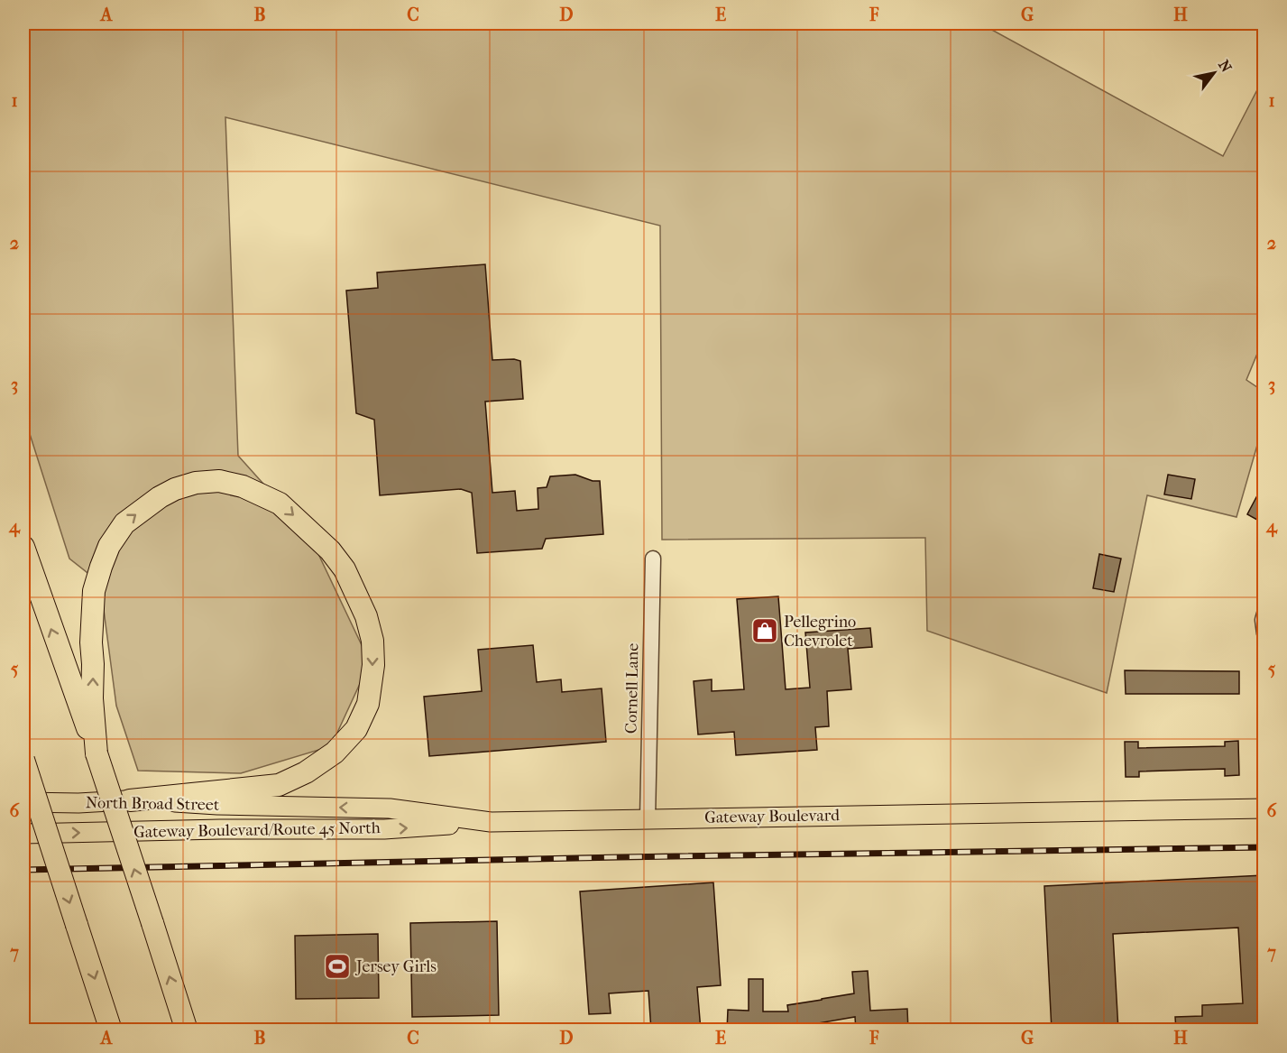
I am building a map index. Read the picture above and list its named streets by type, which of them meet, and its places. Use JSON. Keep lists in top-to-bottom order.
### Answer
{
  "streets": {
    "main road": ["North Broad Street", "Gateway Boulevard", "Gateway Boulevard/Route 45 North"],
    "street": ["Cornell Lane"]
  },
  "crossings": [
    ["Cornell Lane", "Gateway Boulevard"],
    ["North Broad Street", "Gateway Boulevard"],
    ["Gateway Boulevard", "Gateway Boulevard/Route 45 North"]
  ],
  "one_way": ["Gateway Boulevard/Route 45 North"],
  "places": {
    "shop": ["Pellegrino Chevrolet"],
    "sports": ["Jersey Girls"]
  },
  "north": "top right",
  "grid": {
    "columns": [
      "A",
      "B",
      "C",
      "D",
      "E",
      "F",
      "G",
      "H"
    ],
    "rows": [
      "1",
      "2",
      "3",
      "4",
      "5",
      "6",
      "7"
    ]
  }
}
